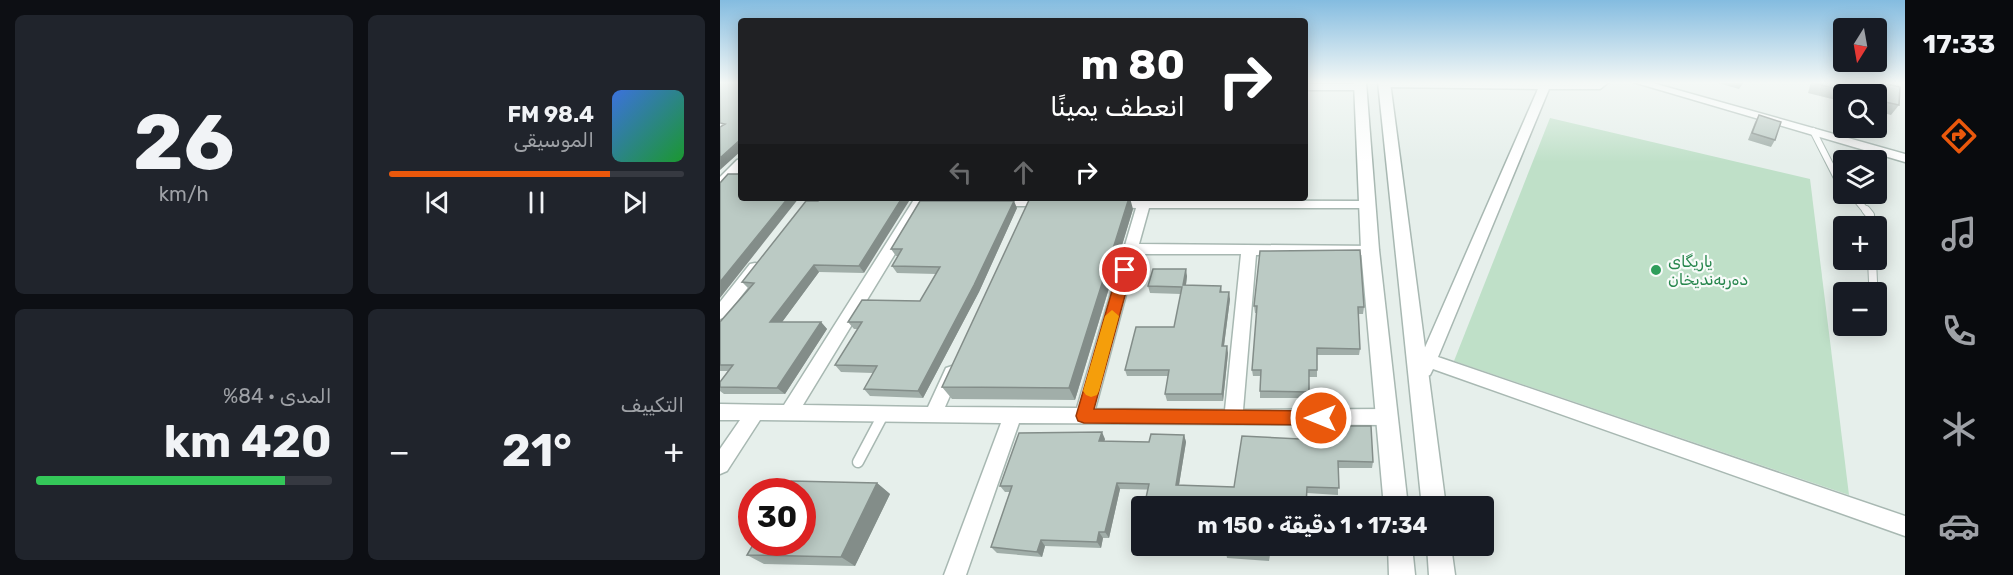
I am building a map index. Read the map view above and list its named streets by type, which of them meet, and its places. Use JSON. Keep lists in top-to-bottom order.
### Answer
{
  "places": ["یاریگاى ده‌ربه‌ندیخان"],
  "north": "bottom",
  "page": {
    "tabs": "17:33",
    "tile": [
      ["26", "km/h"],
      "التكييف",
      ["المدى · 84%", "420 km"]
    ],
    "map_buttons": ["+", "−"],
    "turn": ["80 m", "انعطف يمينًا"],
    "song": ["98.4 FM", "الموسيقى"],
    "heat": ["−", "21°", "+"],
    "limit": "30",
    "trip": "17:34 · 1 دقيقة · 150 m"
  }
}
